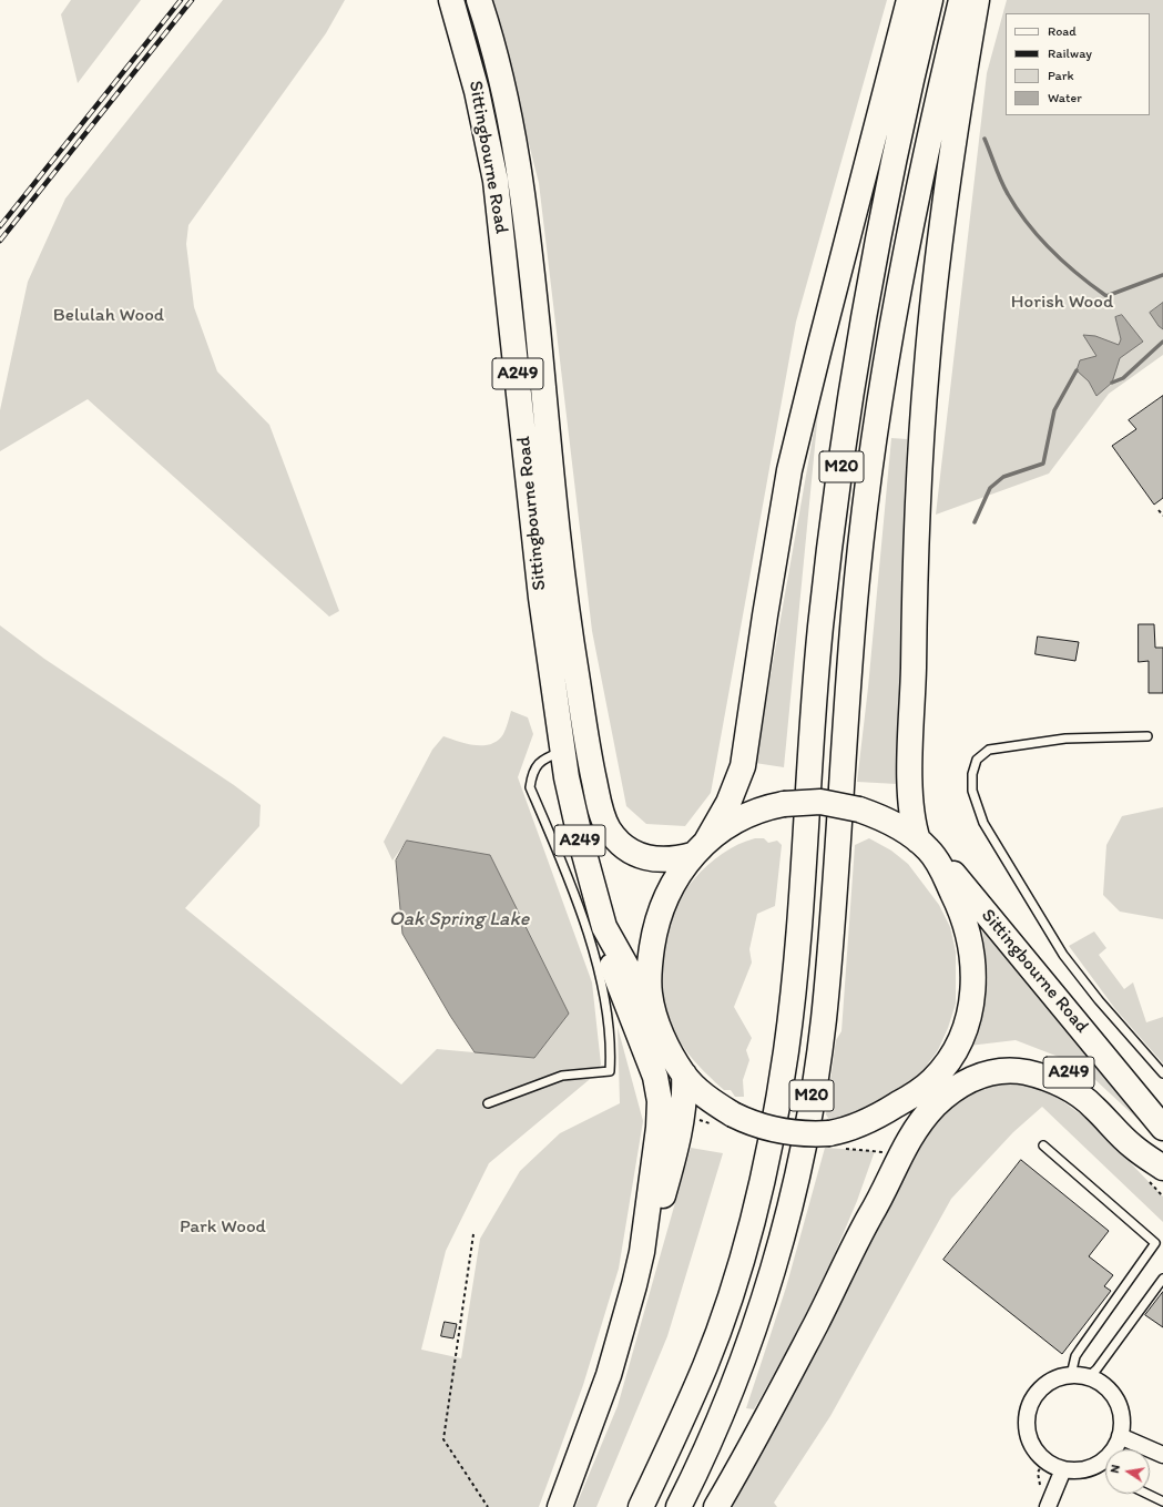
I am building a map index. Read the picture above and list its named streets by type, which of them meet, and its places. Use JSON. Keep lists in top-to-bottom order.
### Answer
{
  "streets": {
    "highway": ["Sittingbourne Road", "A249", "M20"]
  },
  "crossings": [
    ["Sittingbourne Road", "M20"]
  ],
  "water": ["Oak Spring Lake"],
  "parks": ["Horish Wood", "Belulah Wood", "Park Wood"],
  "legend": [
    "Road",
    "Railway",
    "Park",
    "Water"
  ],
  "north": "left"
}
